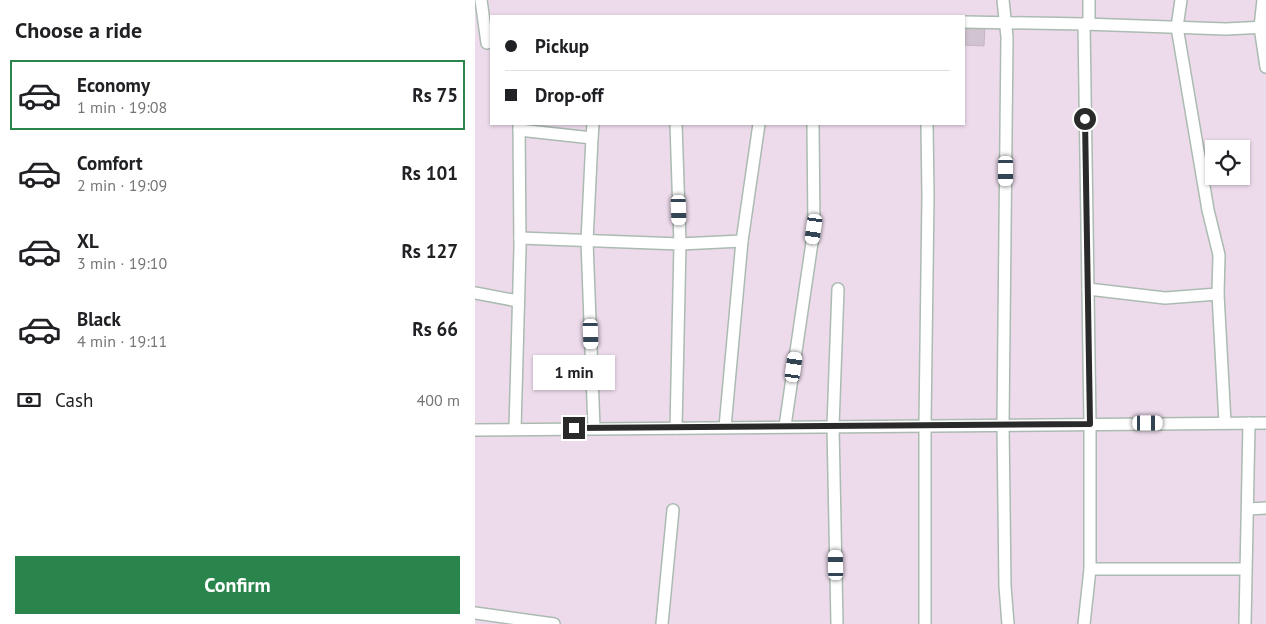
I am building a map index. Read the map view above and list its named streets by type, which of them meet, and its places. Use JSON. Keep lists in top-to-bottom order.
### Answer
{
  "page": {
    "heading": "Choose a ride",
    "banner": ["Pickup", "Drop-off"],
    "list": [
      {
        "name": "Economy",
        "note": "1 min · 19:08",
        "value": "Rs 75"
      },
      {
        "name": "Comfort",
        "note": "2 min · 19:09",
        "value": "Rs 101"
      },
      {
        "name": "XL",
        "note": "3 min · 19:10",
        "value": "Rs 127"
      },
      {
        "name": "Black",
        "note": "4 min · 19:11",
        "value": "Rs 66"
      }
    ],
    "bubble": "1 min",
    "pay": ["Cash", "400 m"],
    "buttons": "Confirm"
  }
}
